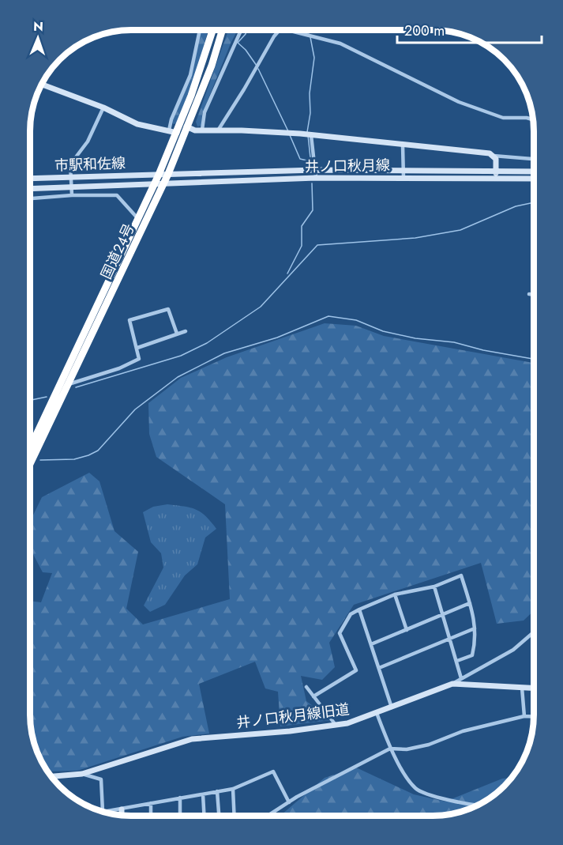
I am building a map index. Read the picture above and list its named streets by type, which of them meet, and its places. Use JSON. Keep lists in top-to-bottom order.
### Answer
{
  "streets": {
    "highway": ["国道24号"],
    "street": ["市駅和佐線", "井ノ口秋月線", "井ノ口秋月線旧道"]
  },
  "crossings": [
    ["市駅和佐線", "井ノ口秋月線"],
    ["市駅和佐線", "国道24号"],
    ["井ノ口秋月線", "国道24号"]
  ],
  "scale_bar": "200 m",
  "north": "top"
}
